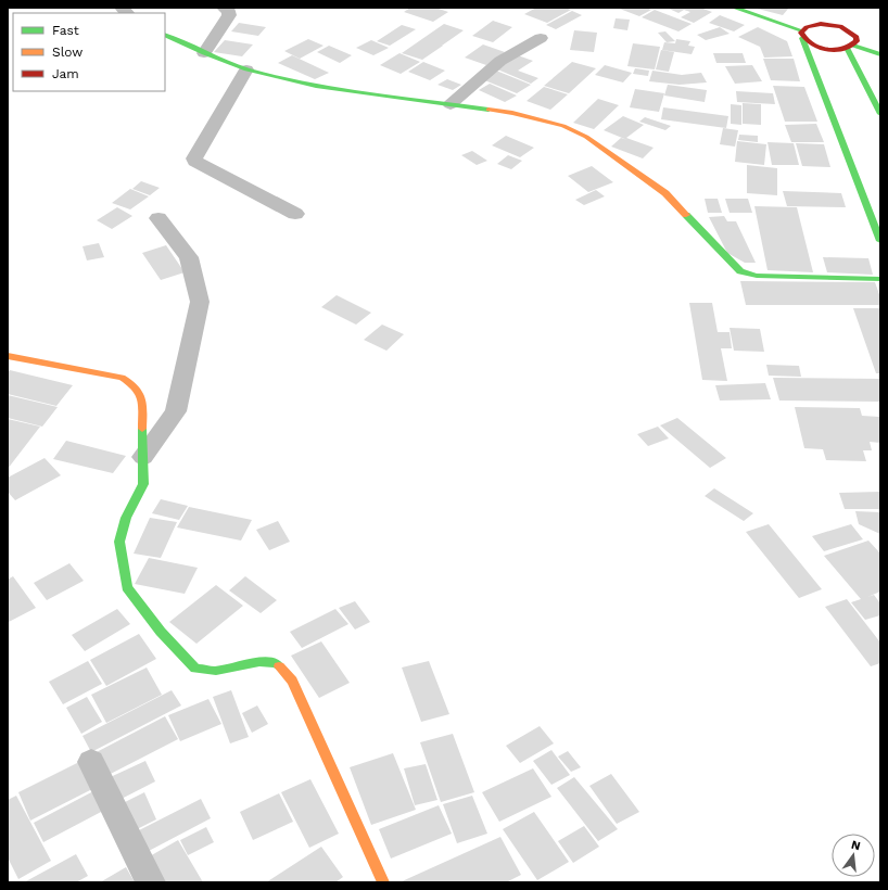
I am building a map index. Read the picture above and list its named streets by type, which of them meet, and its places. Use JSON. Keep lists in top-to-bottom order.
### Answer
{
  "legend": ["Fast", "Slow", "Jam"],
  "north": "top"
}
